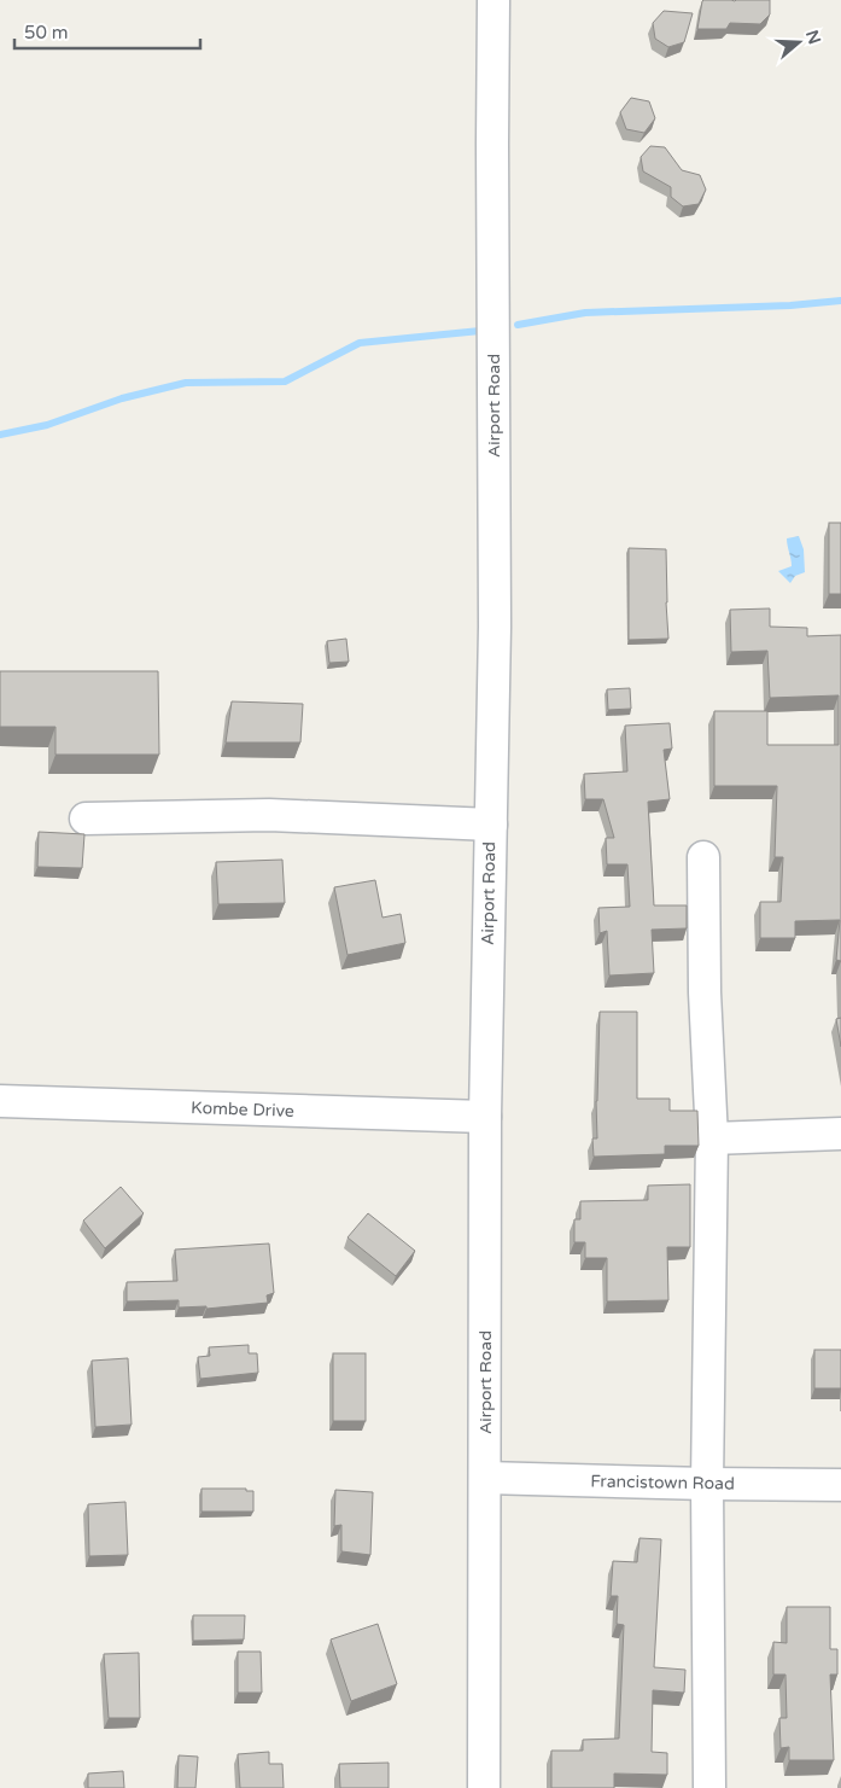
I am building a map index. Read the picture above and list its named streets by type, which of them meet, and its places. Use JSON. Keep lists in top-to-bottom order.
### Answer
{
  "streets": {
    "street": ["Airport Road", "Kombe Drive", "Francistown Road"]
  },
  "crossings": [
    ["Airport Road", "Kombe Drive"],
    ["Airport Road", "Francistown Road"]
  ],
  "scale_bar": "50 m",
  "north": "right"
}
